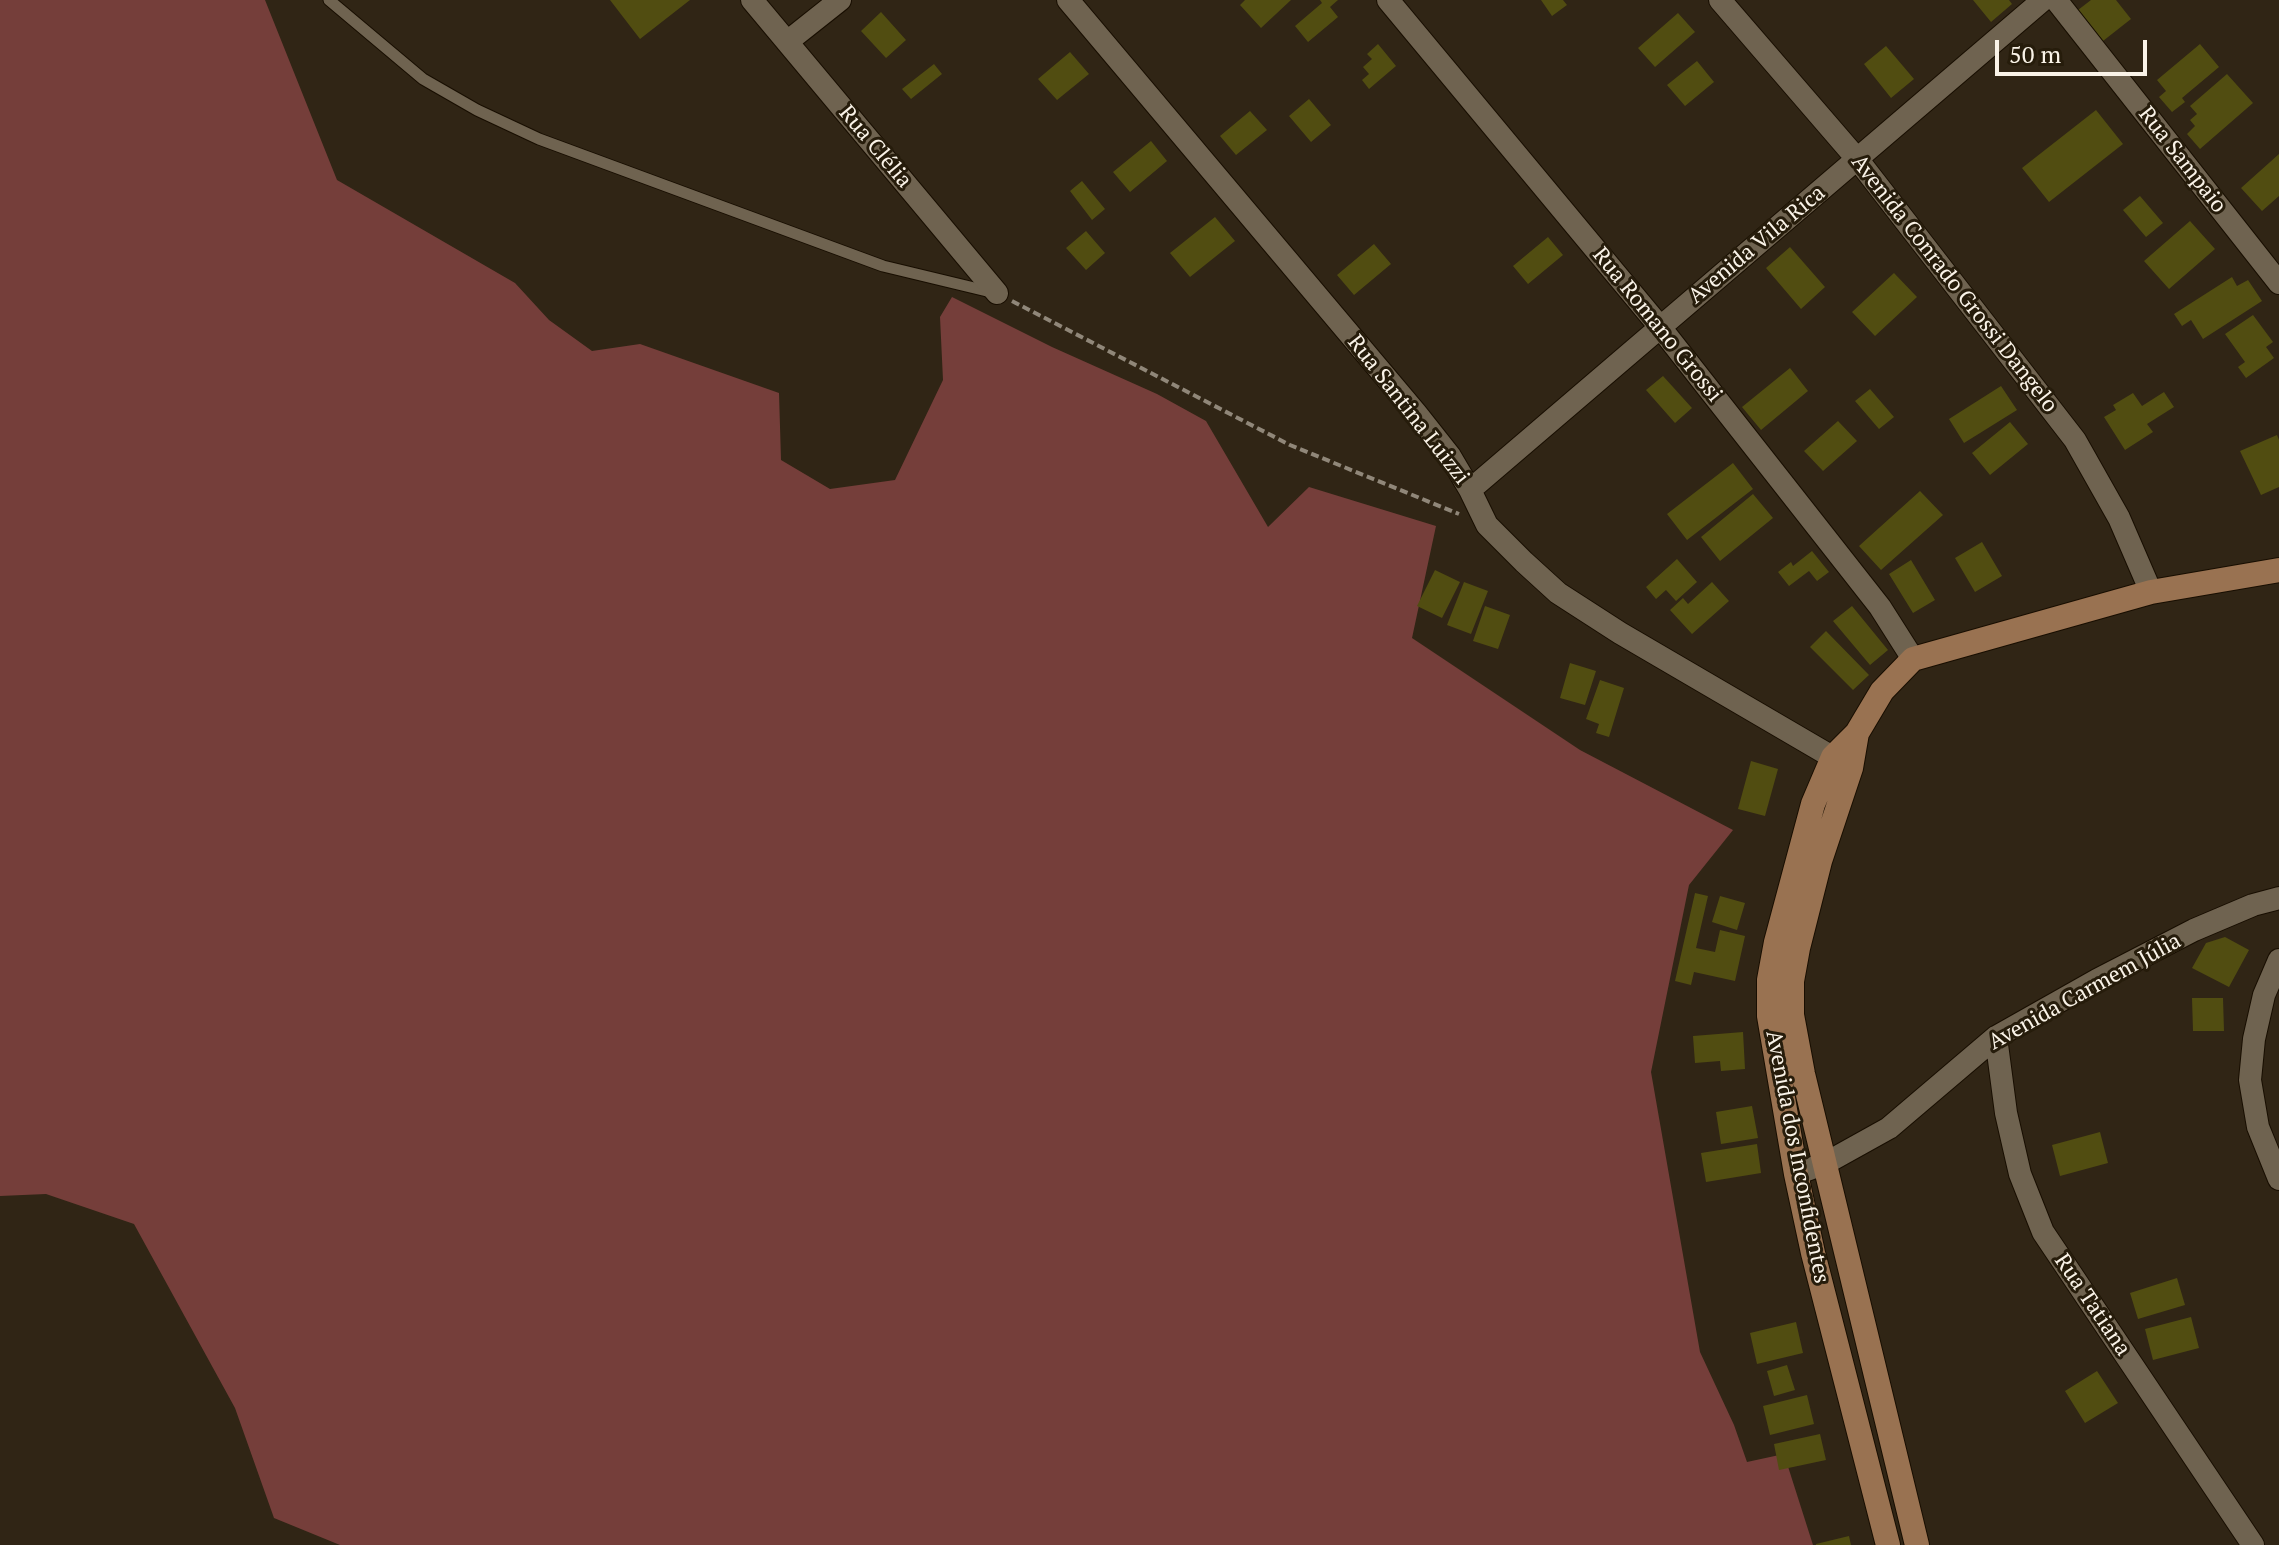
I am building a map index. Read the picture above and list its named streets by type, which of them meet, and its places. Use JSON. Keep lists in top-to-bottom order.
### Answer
{
  "streets": {
    "street": [
      "Rua Clélia",
      "Rua Sampaio",
      "Avenida Vila Rica",
      "Avenida Conrado Grossi Dangelo",
      "Rua Romano Grossi",
      "Rua Santina Luizzi",
      "Avenida Carmem Júlia",
      "Avenida dos Inconfidentes",
      "Rua Tatiana"
    ]
  },
  "crossings": [
    ["Avenida Vila Rica", "Avenida Conrado Grossi Dangelo"],
    ["Avenida Vila Rica", "Rua Romano Grossi"],
    ["Avenida Vila Rica", "Rua Santina Luizzi"],
    ["Rua Romano Grossi", "Avenida dos Inconfidentes"],
    ["Rua Santina Luizzi", "Avenida dos Inconfidentes"],
    ["Avenida Carmem Júlia", "Avenida dos Inconfidentes"],
    ["Avenida Carmem Júlia", "Rua Tatiana"]
  ],
  "scale_bar": "50 m"
}
